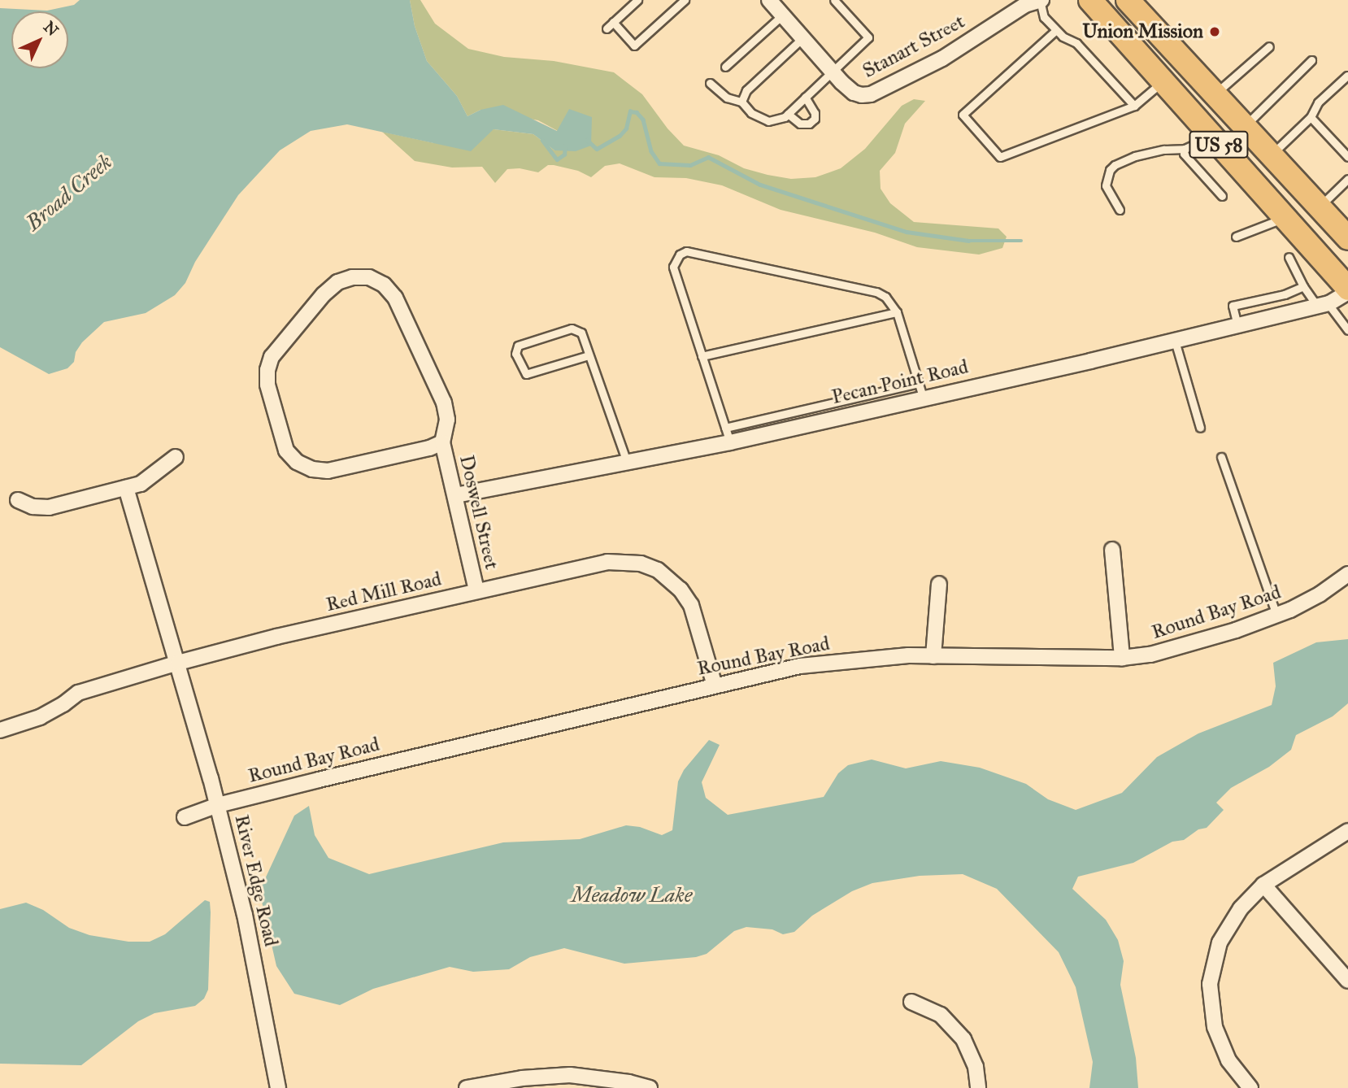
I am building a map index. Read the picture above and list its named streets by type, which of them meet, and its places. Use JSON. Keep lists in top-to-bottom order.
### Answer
{
  "streets": {
    "main road": ["US 58"],
    "street": [
      "Stanart Street",
      "Pecan Point Road",
      "Doswell Street",
      "Red Mill Road",
      "Round Bay Road",
      "River Edge Road"
    ]
  },
  "crossings": [
    ["US 58", "Pecan Point Road"],
    ["Pecan Point Road", "Doswell Street"],
    ["Doswell Street", "Red Mill Road"],
    ["Red Mill Road", "Round Bay Road"],
    ["Red Mill Road", "River Edge Road"],
    ["Round Bay Road", "River Edge Road"]
  ],
  "water": ["Broad Creek", "Meadow Lake"],
  "places": ["Union Mission"],
  "north": "top right"
}
